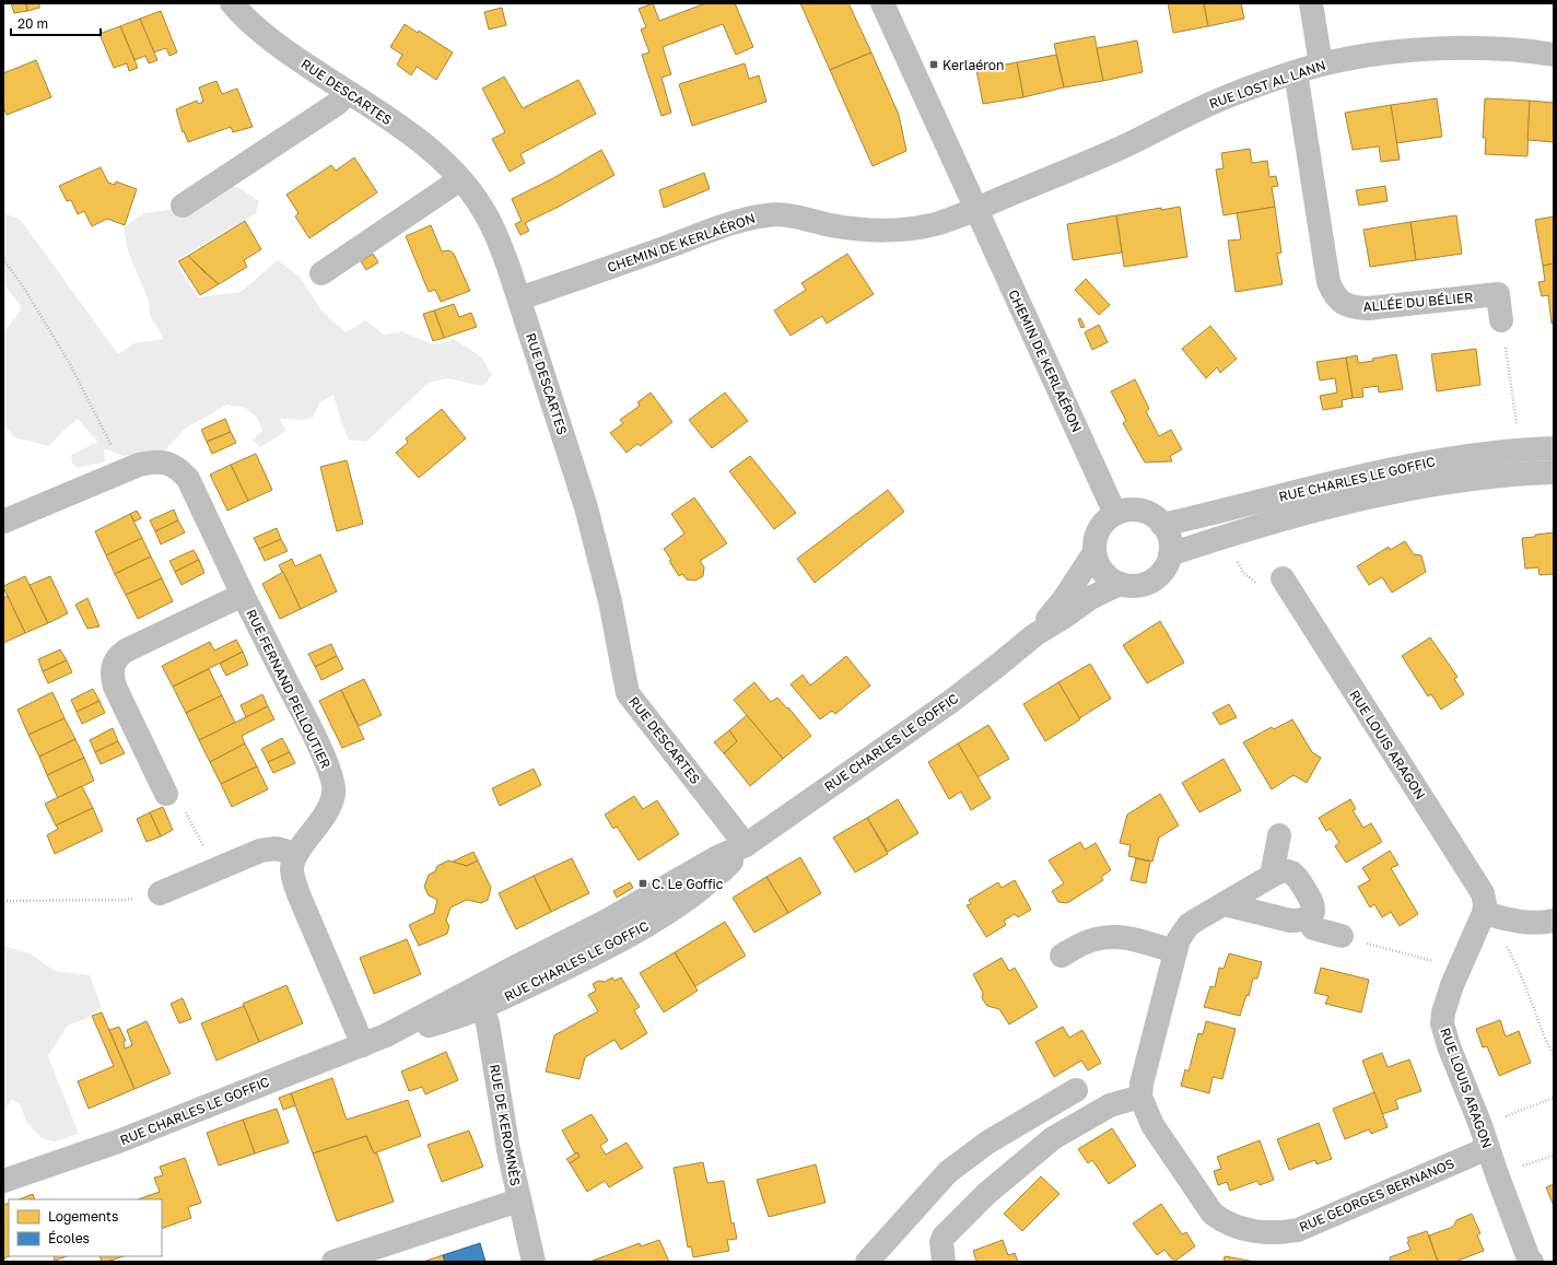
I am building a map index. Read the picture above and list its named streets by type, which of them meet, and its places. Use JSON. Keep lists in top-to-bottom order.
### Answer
{
  "streets": {
    "street": [
      "RUE LOST AL LANN",
      "RUE DESCARTES",
      "CHEMIN DE KERLAÉRON",
      "ALLÉE DU BÉLIER",
      "RUE CHARLES LE GOFFIC",
      "RUE FERNAND PELLOUTIER",
      "RUE LOUIS ARAGON",
      "RUE DE KEROMNÈS",
      "RUE GEORGES BERNANOS"
    ]
  },
  "crossings": [
    ["RUE LOST AL LANN", "CHEMIN DE KERLAÉRON"],
    ["RUE LOST AL LANN", "ALLÉE DU BÉLIER"],
    ["RUE DESCARTES", "CHEMIN DE KERLAÉRON"],
    ["RUE DESCARTES", "RUE CHARLES LE GOFFIC"],
    ["CHEMIN DE KERLAÉRON", "RUE CHARLES LE GOFFIC"],
    ["RUE CHARLES LE GOFFIC", "RUE FERNAND PELLOUTIER"],
    ["RUE CHARLES LE GOFFIC", "RUE DE KEROMNÈS"],
    ["RUE LOUIS ARAGON", "RUE GEORGES BERNANOS"]
  ],
  "places": {
    "transit": ["Kerlaéron", "C. Le Goffic"]
  },
  "legend": ["Logements", "Écoles"],
  "scale_bar": "20 m"
}
